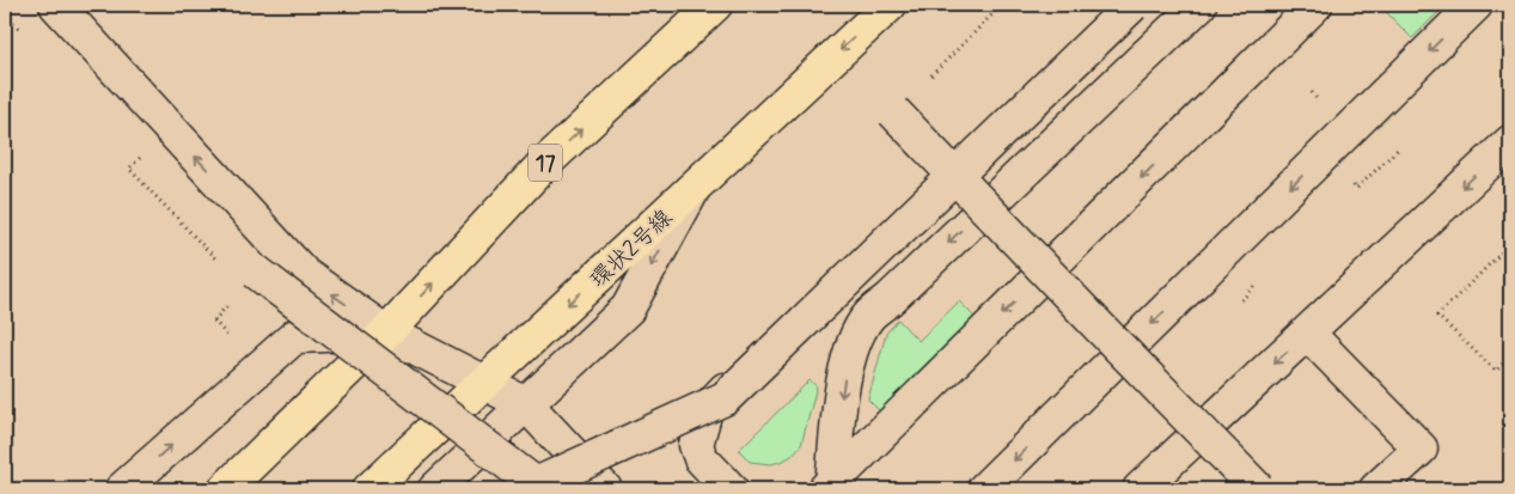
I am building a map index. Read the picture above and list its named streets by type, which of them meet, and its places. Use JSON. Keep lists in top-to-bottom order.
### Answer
{
  "streets": {
    "main road": ["17", "環状2号線"]
  }
}
